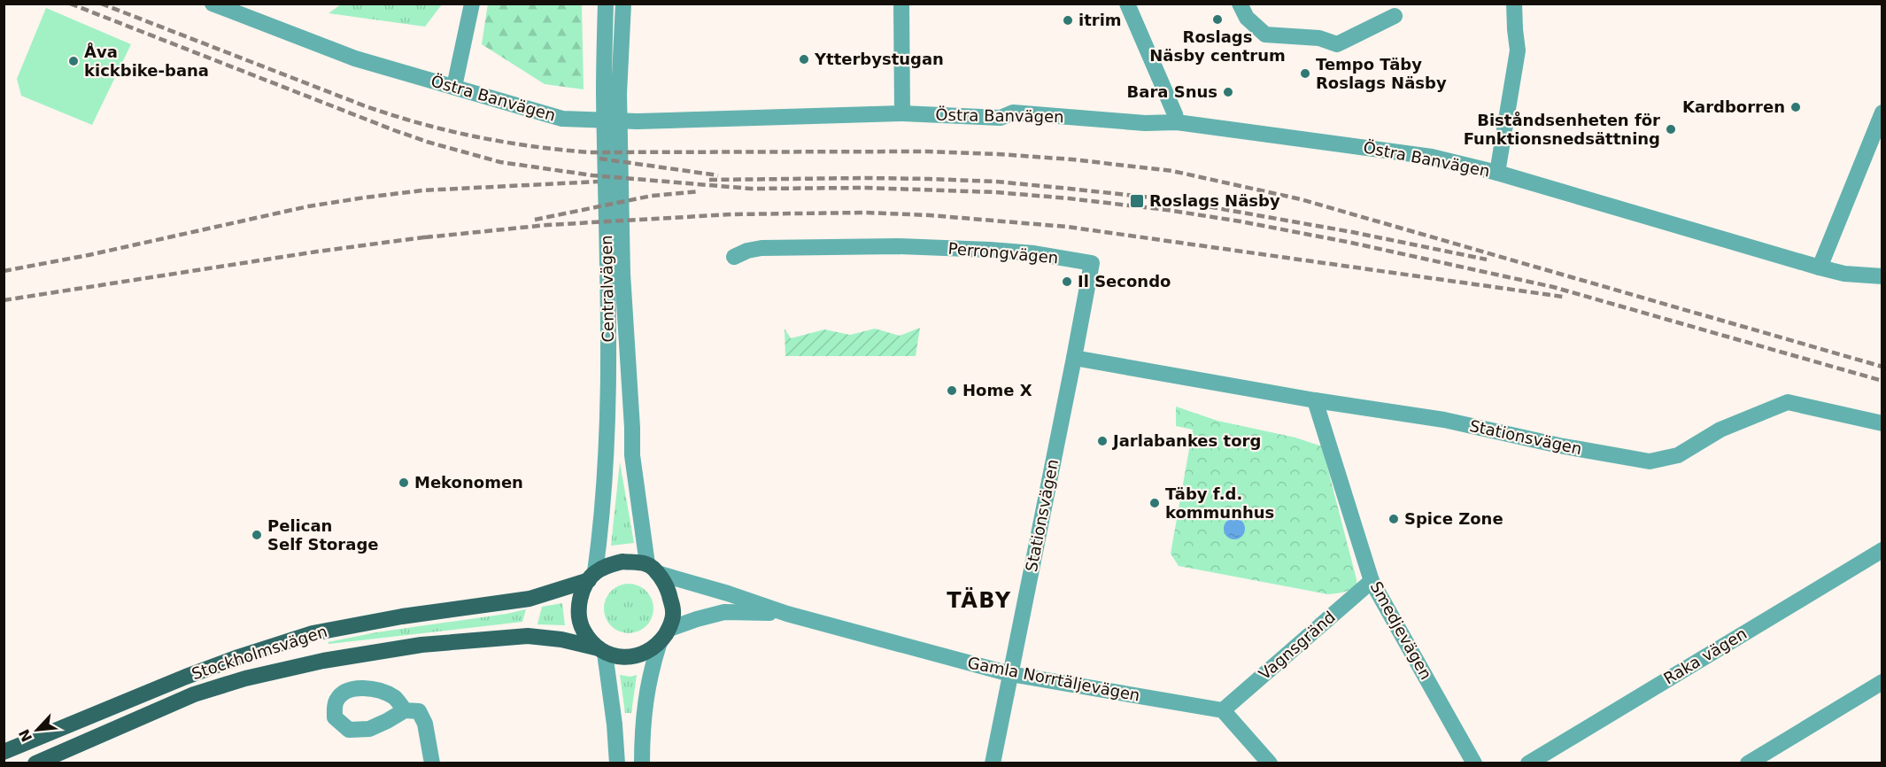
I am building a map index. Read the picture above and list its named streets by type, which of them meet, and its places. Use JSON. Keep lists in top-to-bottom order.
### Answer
{
  "streets": {
    "main road": ["Stockholmsvägen"],
    "street": [
      "Östra Banvägen",
      "Perrongvägen",
      "Centralvägen",
      "Stationsvägen",
      "Smedjevägen",
      "Vagnsgränd",
      "Raka vägen",
      "Gamla Norrtäljevägen"
    ]
  },
  "crossings": [
    ["Perrongvägen", "Stationsvägen"],
    ["Centralvägen", "Stockholmsvägen"],
    ["Centralvägen", "Gamla Norrtäljevägen"],
    ["Stationsvägen", "Smedjevägen"],
    ["Stationsvägen", "Gamla Norrtäljevägen"],
    ["Smedjevägen", "Vagnsgränd"],
    ["Vagnsgränd", "Gamla Norrtäljevägen"],
    ["Stockholmsvägen", "Gamla Norrtäljevägen"]
  ],
  "districts": ["TÄBY"],
  "places": {
    "other": [
      "Roslags Näsby centrum",
      "itrim",
      "Ytterbystugan",
      "Åva kickbike-bana",
      "Tempo Täby Roslags Näsby",
      "Bara Snus",
      "Kardborren",
      "Biståndsenheten för Funktionsnedsättning",
      "Il Secondo",
      "Home X",
      "Jarlabankes torg",
      "Mekonomen",
      "Täby f.d. kommunhus",
      "Spice Zone",
      "Pelican Self Storage"
    ],
    "transit": ["Roslags Näsby"]
  },
  "north": "bottom left"
}
